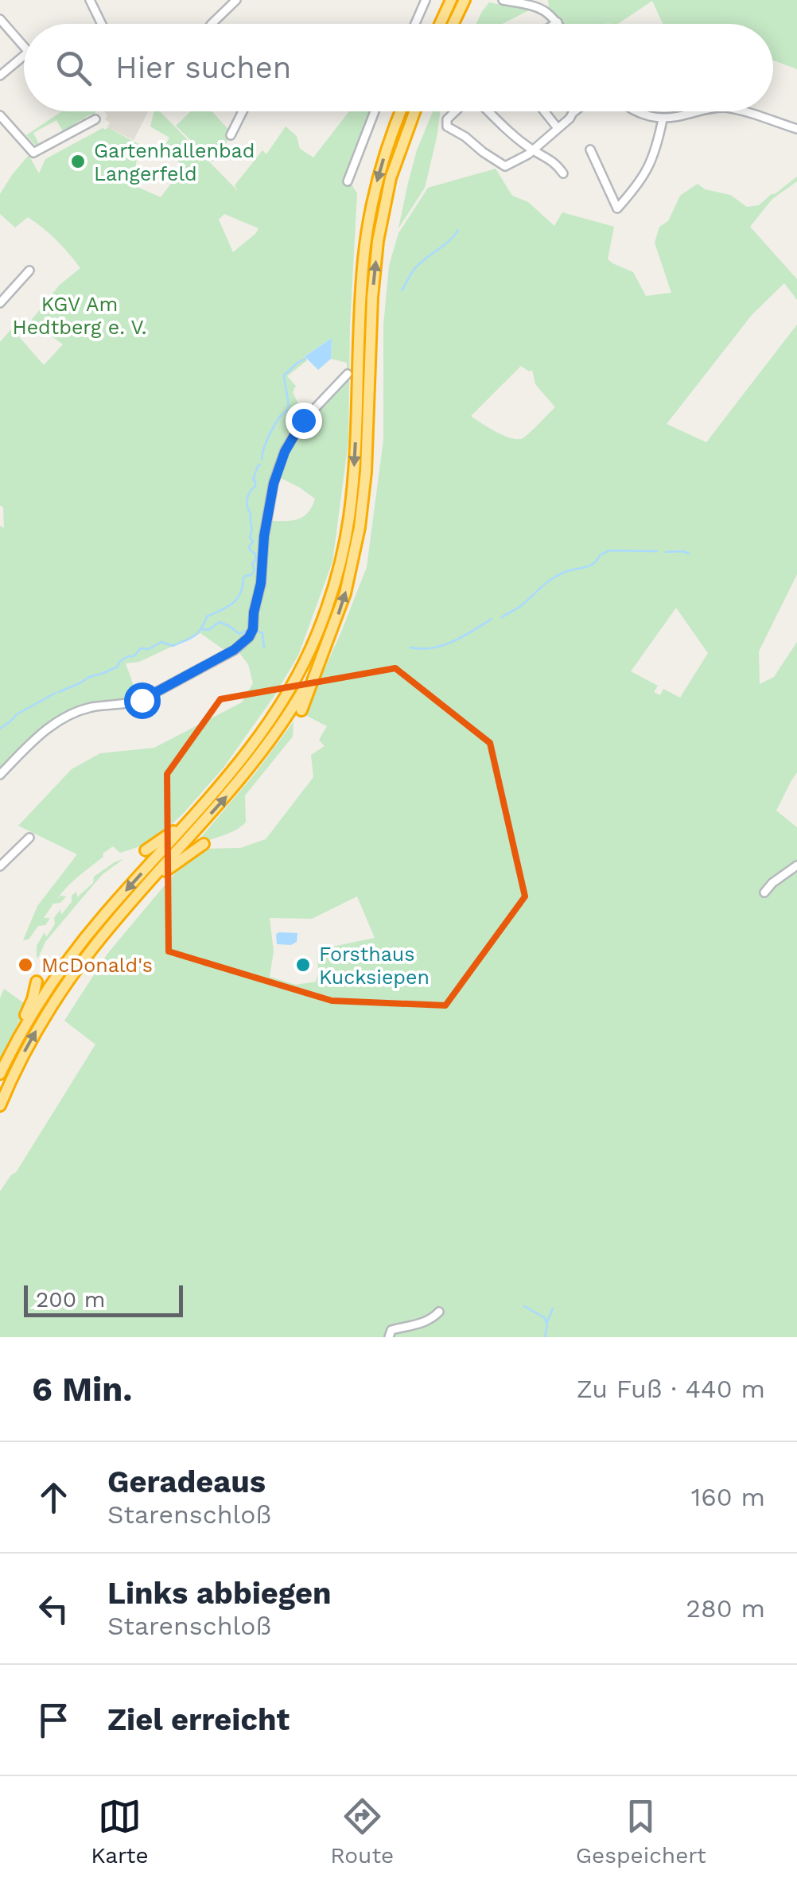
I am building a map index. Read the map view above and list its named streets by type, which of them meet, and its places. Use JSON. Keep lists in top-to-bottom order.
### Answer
{
  "parks": ["KGV Am Hedtberg e. V."],
  "places": ["Gartenhallenbad Langerfeld", "McDonald's", "Forsthaus Kucksiepen"],
  "scale_bar": "200 m",
  "page": {
    "search": "Hier suchen",
    "scale": "200 m",
    "heading": ["6 Min.", "Zu Fuß · 440 m"],
    "list": [
      ["Geradeaus", "Starenschloß", "160 m"],
      ["Links abbiegen", "Starenschloß", "280 m"],
      "Ziel erreicht"
    ],
    "nav": ["Karte", "Route", "Gespeichert"]
  }
}
